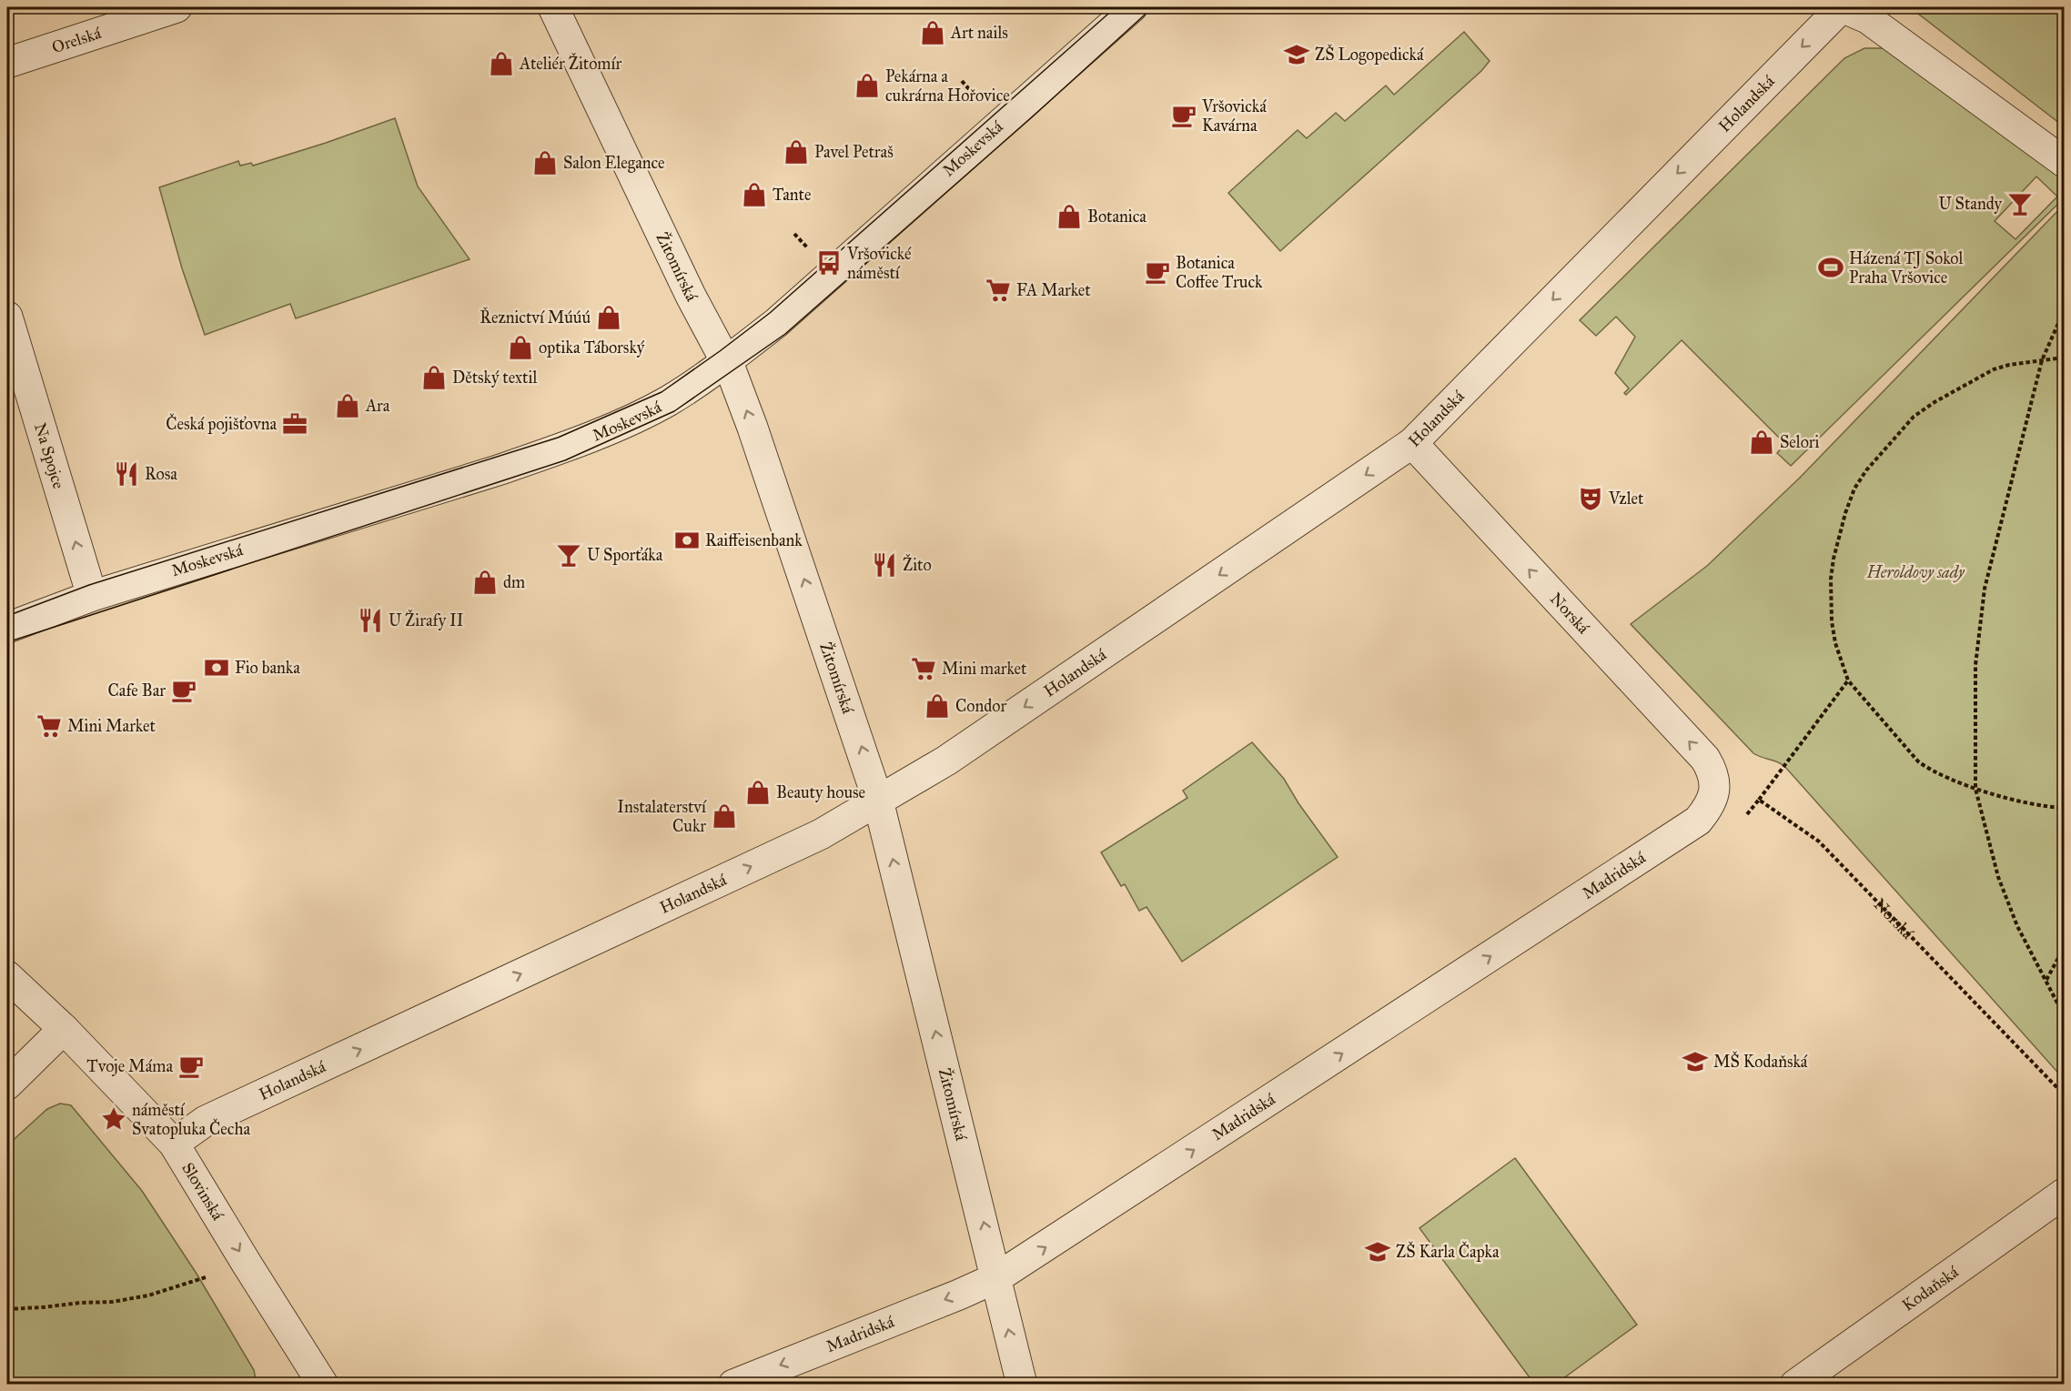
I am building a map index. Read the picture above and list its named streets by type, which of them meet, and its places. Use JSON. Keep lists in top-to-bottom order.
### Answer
{
  "streets": {
    "street": [
      "Orelská",
      "Holandská",
      "Moskevská",
      "Žitomírská",
      "Na Spojce",
      "Norská",
      "Madridská",
      "Slovinská",
      "Kodaňská"
    ]
  },
  "crossings": [
    ["Holandská", "Žitomírská"],
    ["Holandská", "Norská"],
    ["Holandská", "Slovinská"],
    ["Moskevská", "Žitomírská"],
    ["Moskevská", "Na Spojce"],
    ["Žitomírská", "Madridská"],
    ["Norská", "Madridská"]
  ],
  "one_way": [
    "Žitomírská",
    "Na Spojce",
    "Norská",
    "Slovinská"
  ],
  "parks": ["Heroldovy sady"],
  "places": {
    "shop": [
      "Art nails",
      "Ateliér Žitomír",
      "Pekárna a cukrárna Hořovice",
      "Pavel Petraš",
      "Salon Elegance",
      "Tante",
      "Botanica",
      "Řeznictví Múúú",
      "optika Táborský",
      "Dětský textil",
      "Ara",
      "Selori",
      "dm",
      "Condor",
      "Beauty house",
      "Instalaterství Cukr"
    ],
    "school or university": ["ZŠ Logopedická", "MŠ Kodaňská", "ZŠ Karla Čapka"],
    "cafe": [
      "Vršovická Kavárna",
      "Botanica Coffee Truck",
      "Cafe Bar",
      "Tvoje Máma"
    ],
    "bar": ["U Standy", "U Sporťáka"],
    "bus stop": ["Vršovické náměstí"],
    "sports": ["Házená TJ Sokol Praha Vršovice"],
    "supermarket": ["FA Market", "Mini market", "Mini Market"],
    "office": ["Česká pojišťovna"],
    "restaurant": ["Rosa", "Žito", "U Žirafy II"],
    "theatre": ["Vzlet"],
    "bank": ["Raiffeisenbank", "Fio banka"],
    "place": ["náměstí Svatopluka Čecha"]
  }
}
